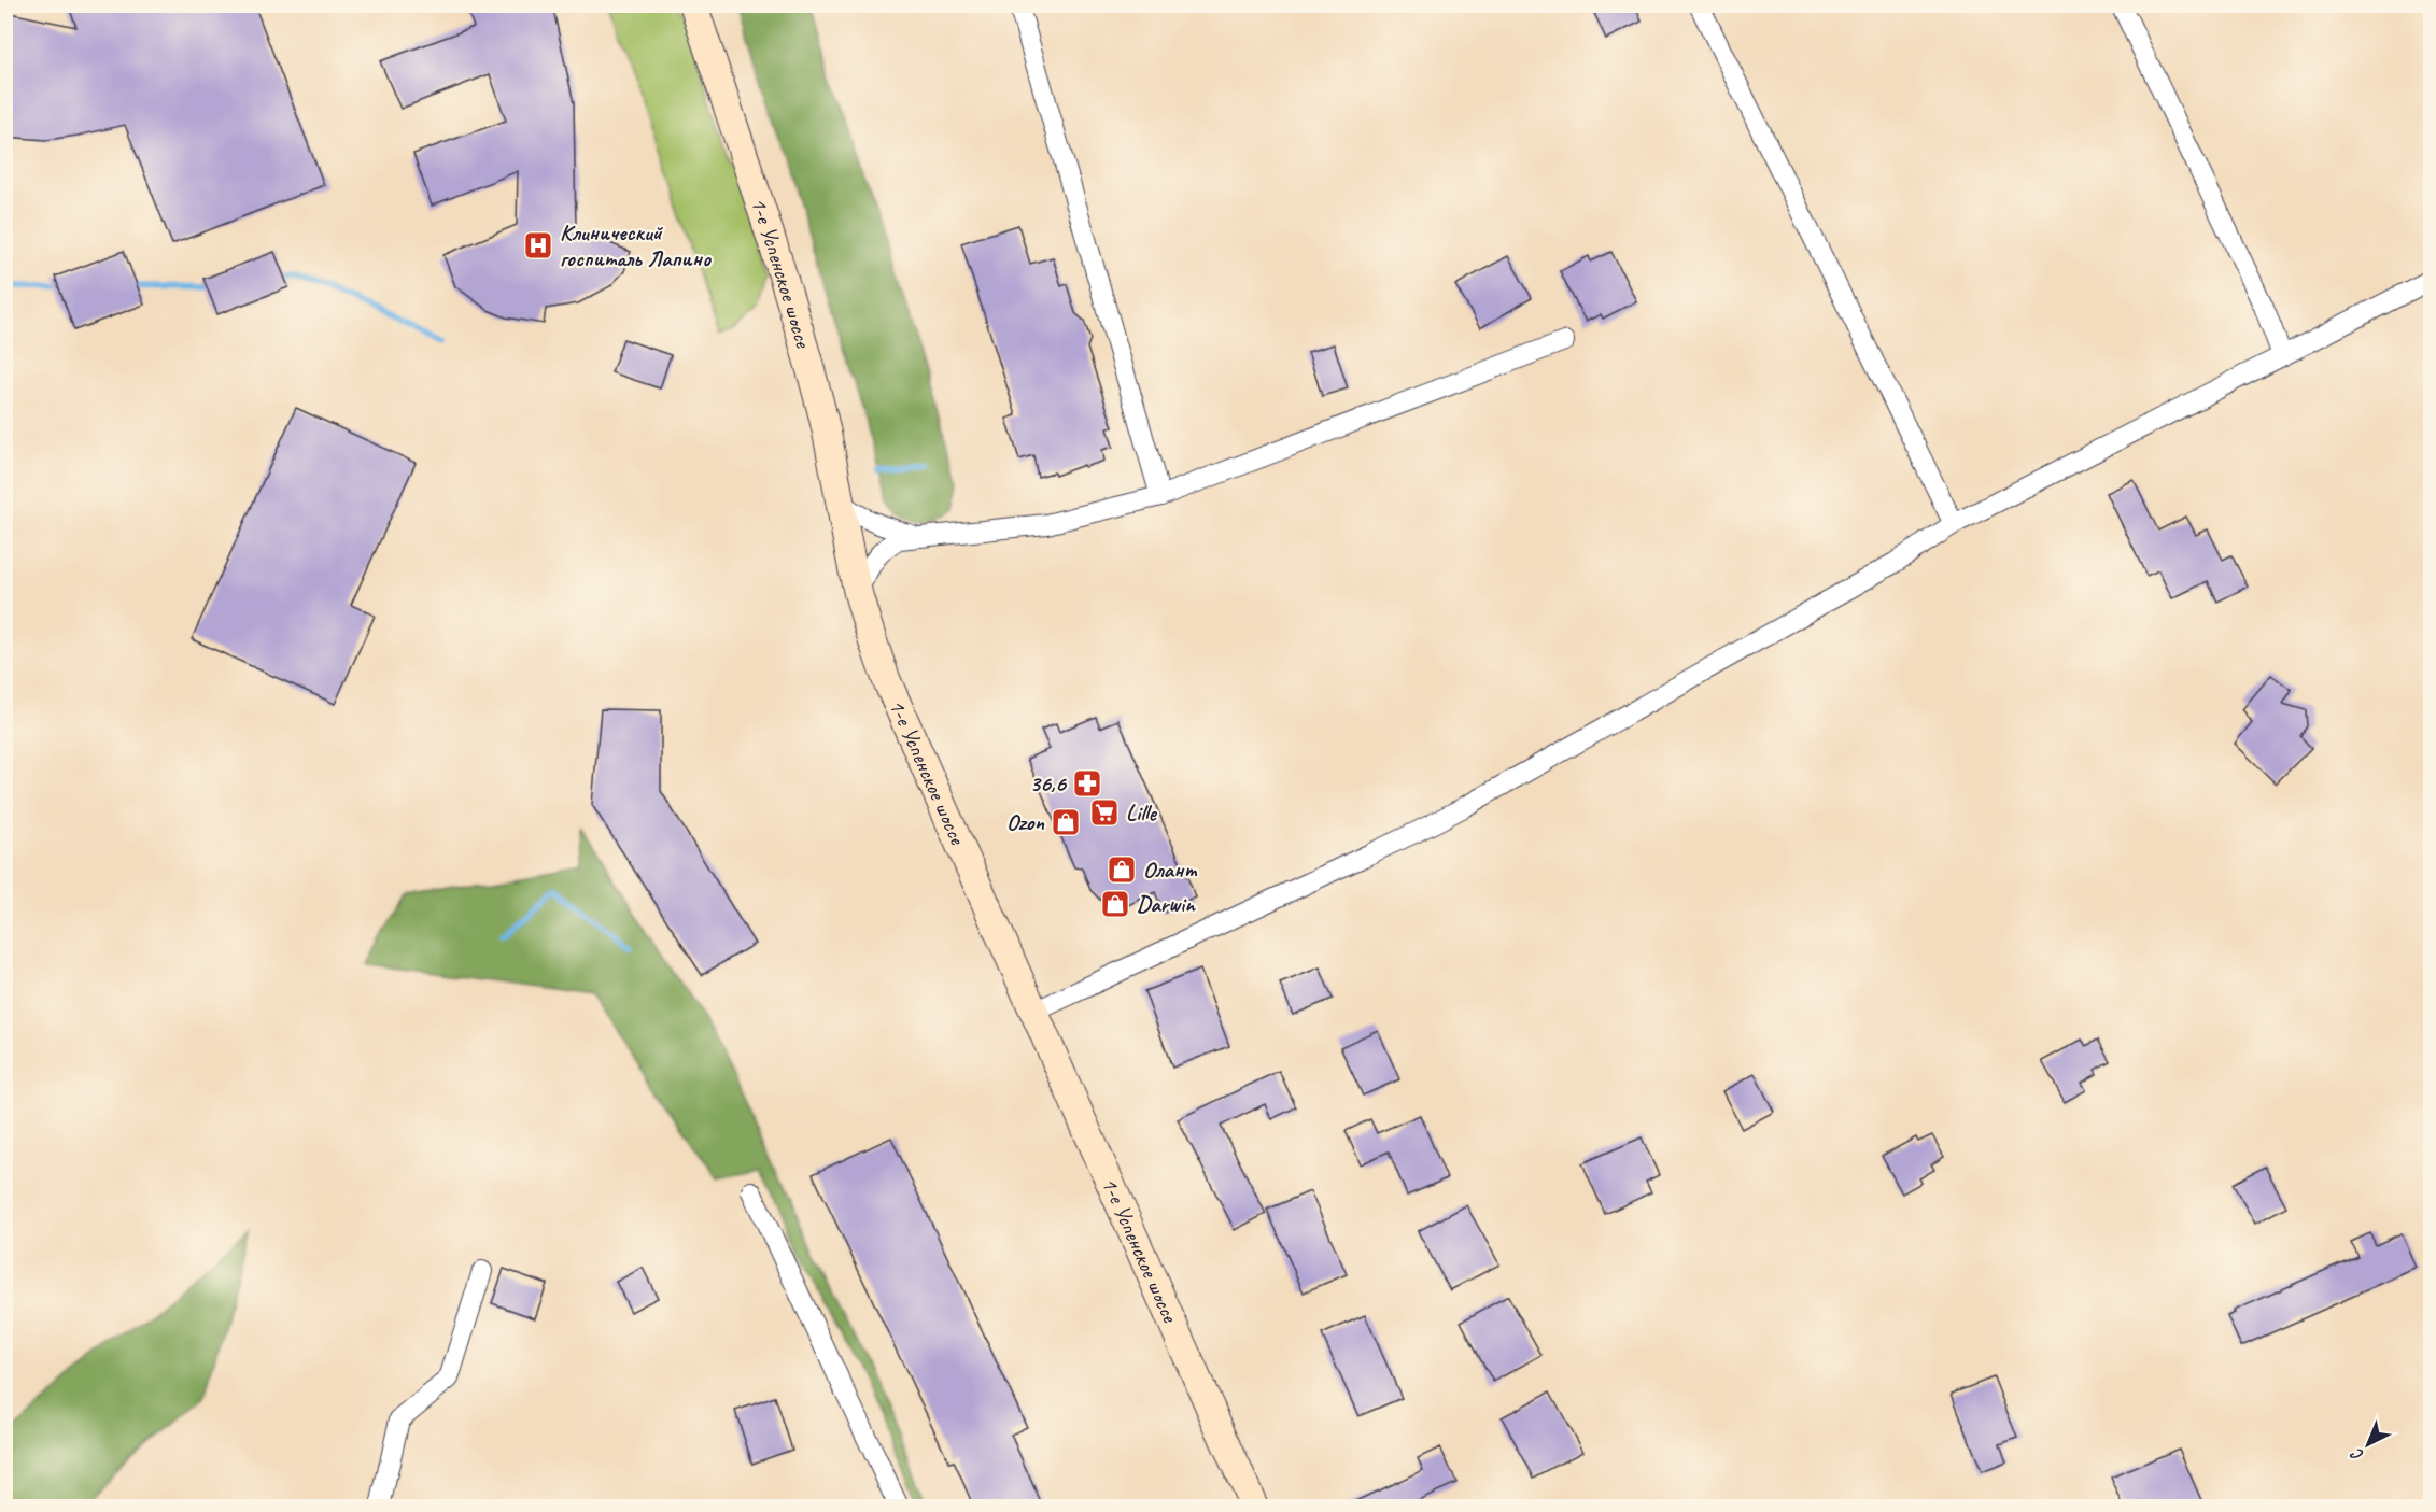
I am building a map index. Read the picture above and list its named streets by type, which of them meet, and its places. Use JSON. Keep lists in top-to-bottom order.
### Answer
{
  "streets": {
    "main road": ["1-е Успенское шоссе"]
  },
  "places": {
    "hospital": ["Клинический госпиталь Лапино"],
    "pharmacy": ["36,6"],
    "supermarket": ["Lille"],
    "shop": ["Ozon", "Олант", "Darwin"]
  },
  "north": "bottom left"
}
